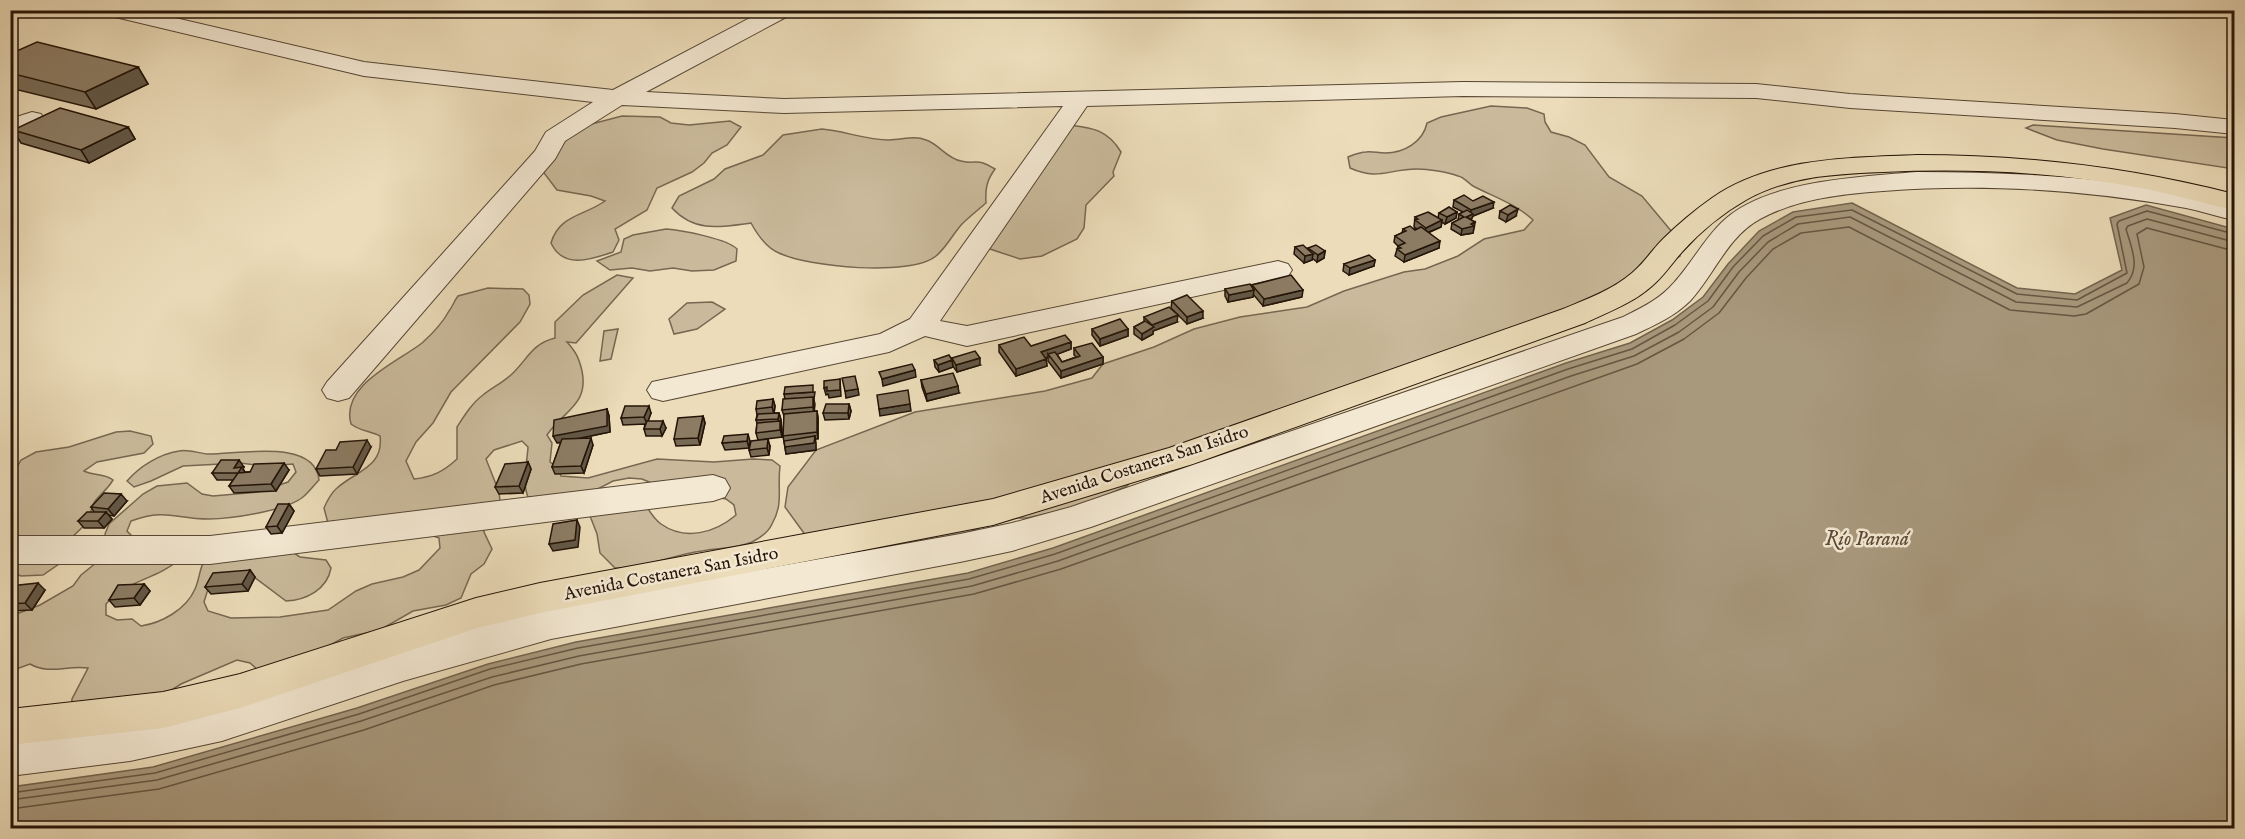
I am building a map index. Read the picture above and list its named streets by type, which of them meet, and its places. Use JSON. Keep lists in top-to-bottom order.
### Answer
{
  "streets": {
    "main road": ["Avenida Costanera San Isidro"]
  },
  "water": ["Río Paraná"]
}
